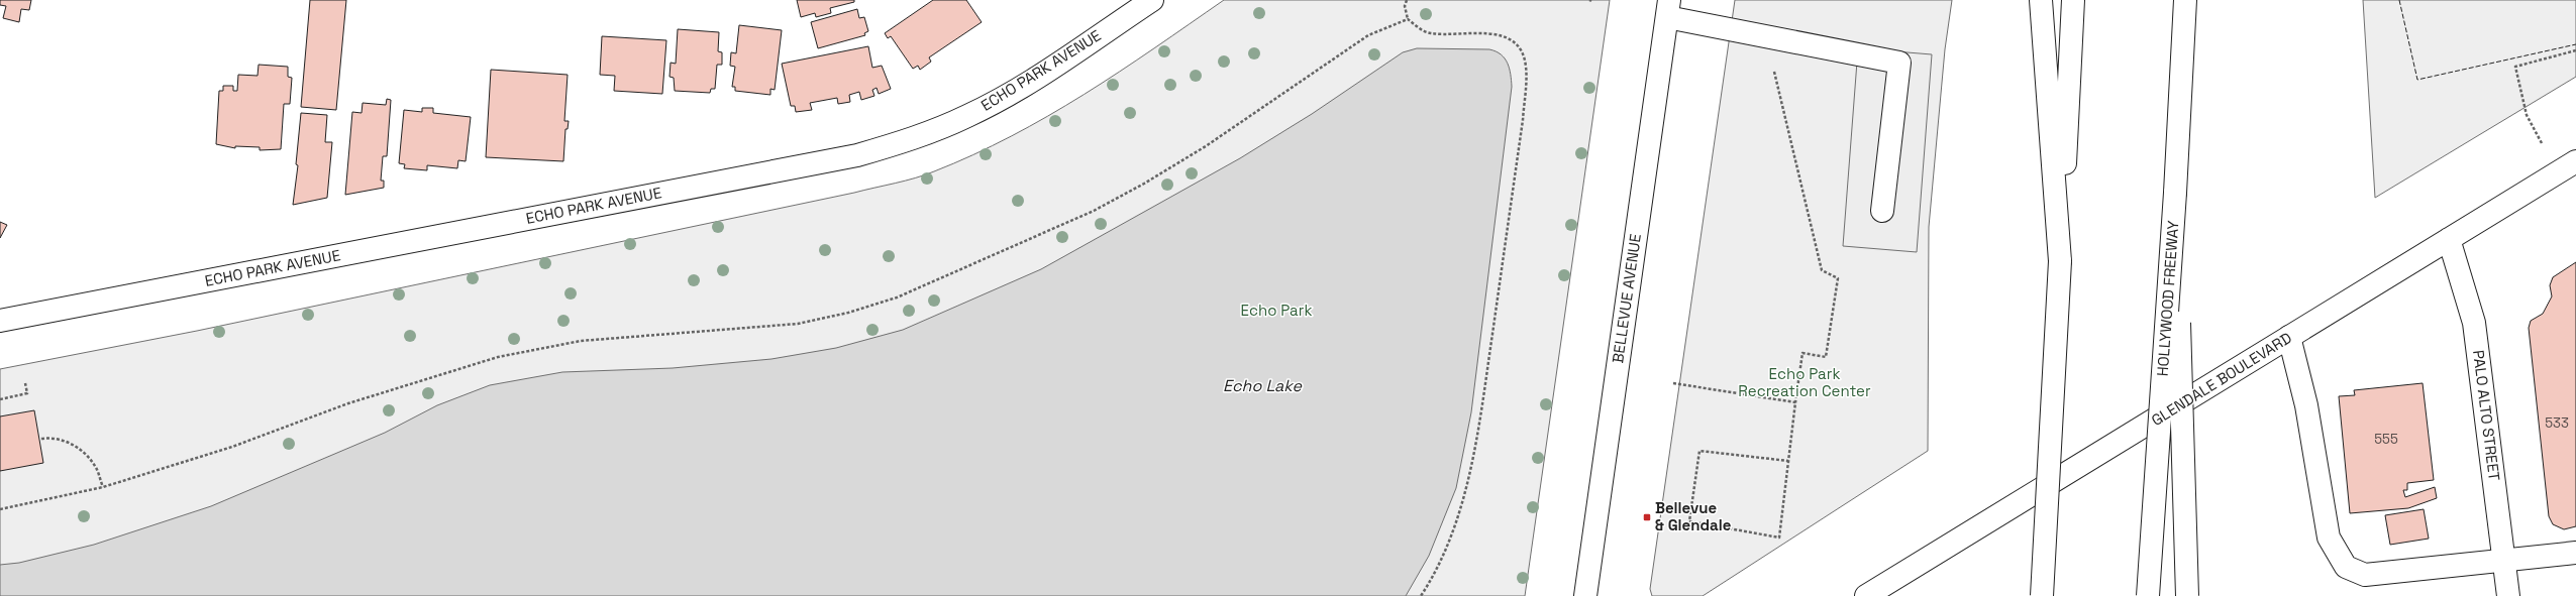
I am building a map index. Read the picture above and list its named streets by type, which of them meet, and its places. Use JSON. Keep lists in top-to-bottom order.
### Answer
{
  "streets": {
    "main road": [
      "ECHO PARK AVENUE",
      "BELLEVUE AVENUE",
      "HOLLYWOOD FREEWAY",
      "GLENDALE BOULEVARD",
      "PALO ALTO STREET"
    ]
  },
  "crossings": [
    ["GLENDALE BOULEVARD", "PALO ALTO STREET"]
  ],
  "water": ["Echo Lake"],
  "parks": ["Echo Park", "Echo Park Recreation Center"],
  "places": {
    "transit": ["Bellevue & Glendale"]
  },
  "house_numbers": ["533", "555"]
}
